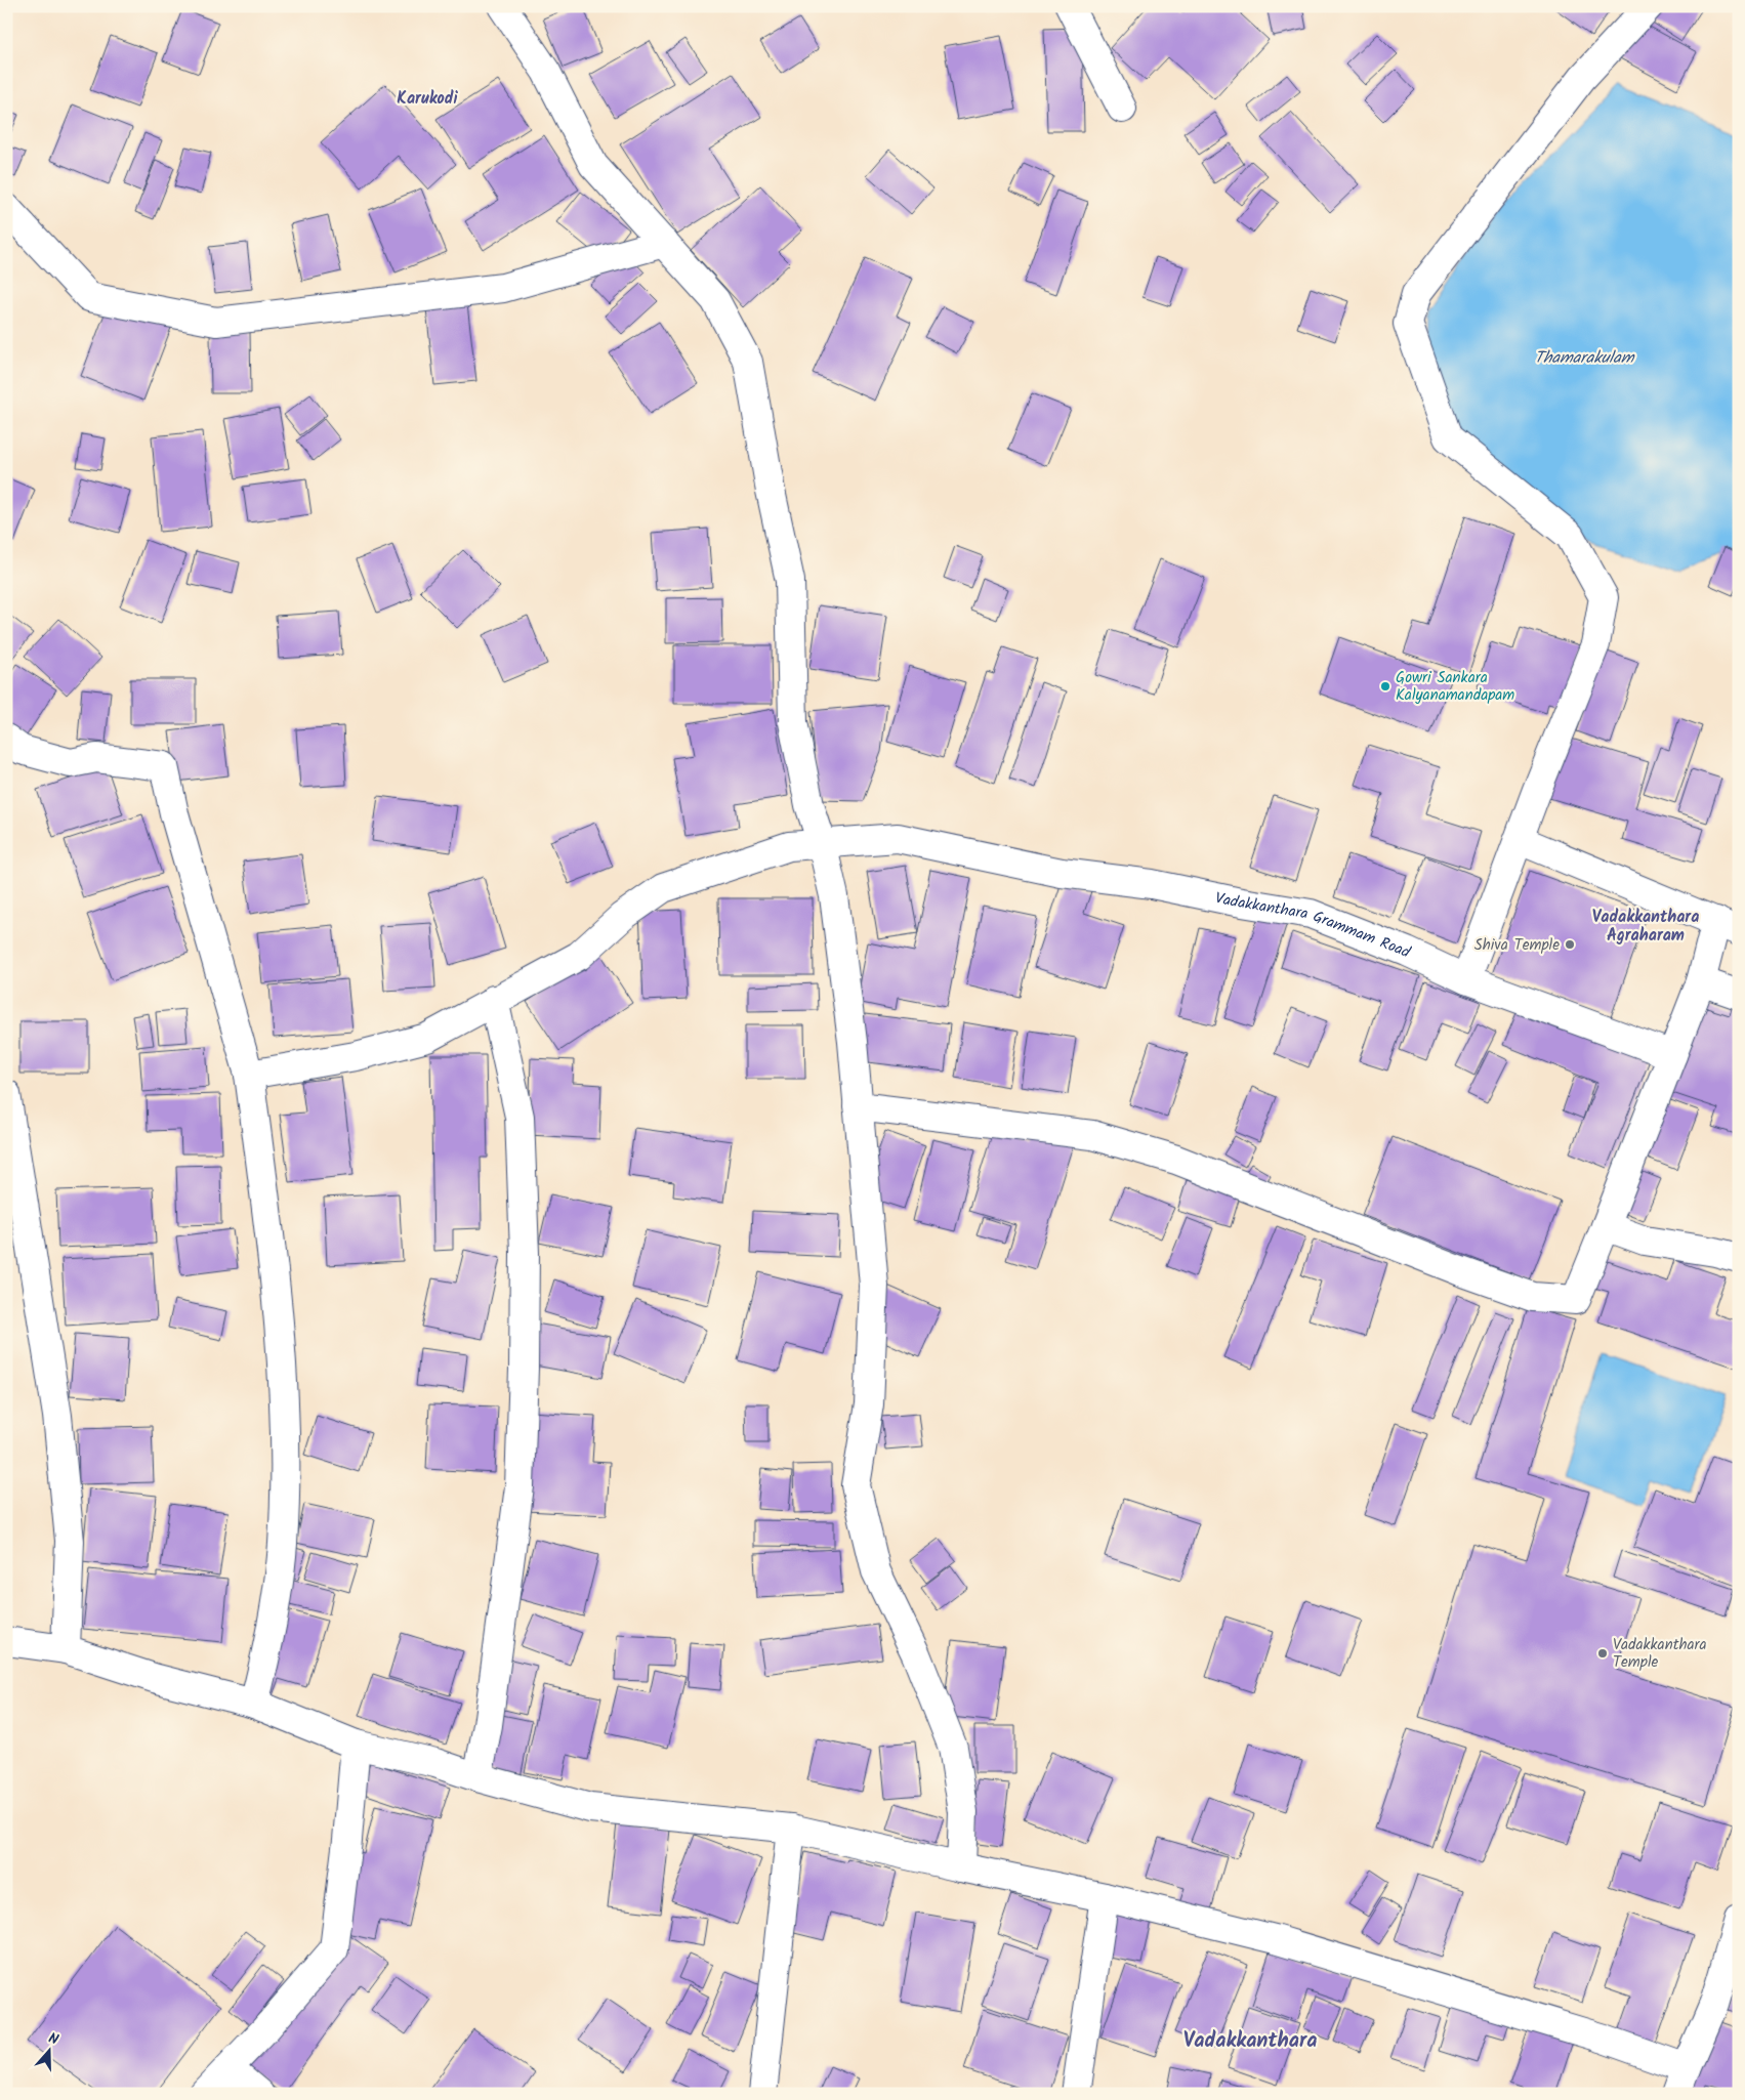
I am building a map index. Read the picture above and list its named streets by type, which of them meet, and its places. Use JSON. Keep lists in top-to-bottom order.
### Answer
{
  "streets": {
    "street": ["Vadakkanthara Grammam Road"]
  },
  "districts": ["Karukodi", "Vadakkanthara Agraharam", "Vadakkanthara"],
  "water": ["Thamarakulam"],
  "places": ["Gowri Sankara Kalyanamandapam", "Shiva Temple", "Vadakkanthara Temple"],
  "north": "top"
}
